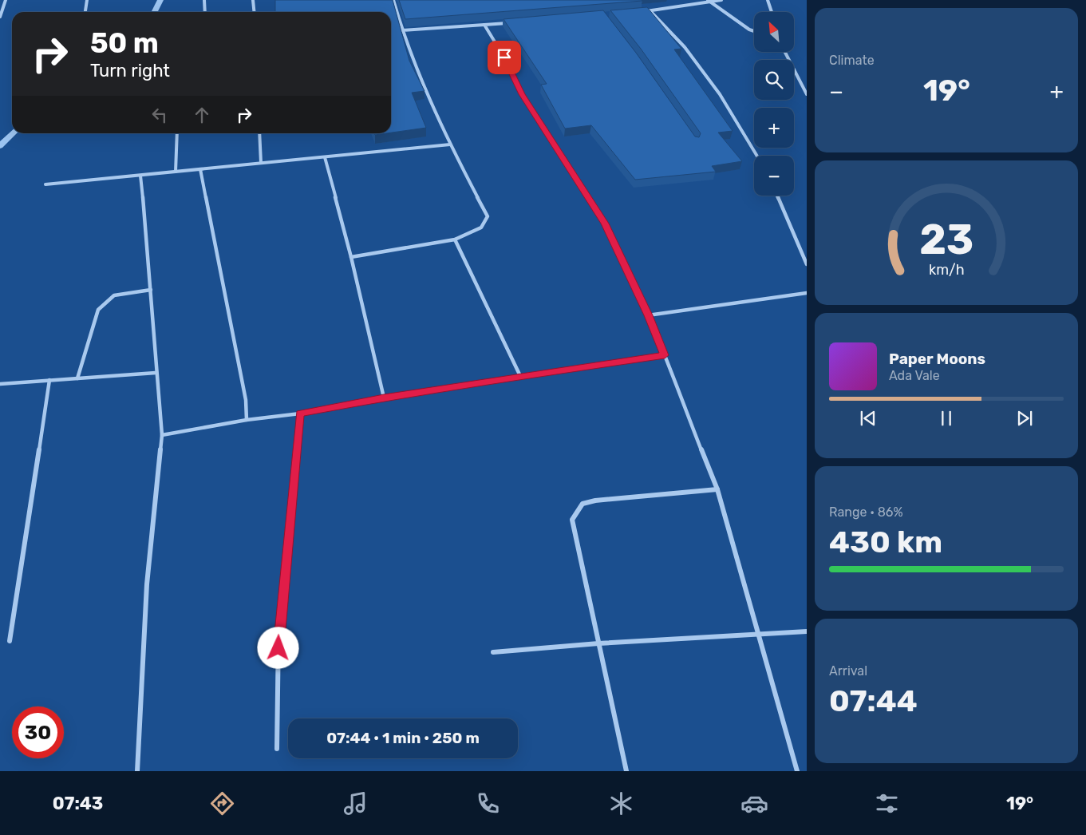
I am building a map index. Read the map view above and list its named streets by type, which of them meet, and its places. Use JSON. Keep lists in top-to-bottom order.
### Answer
{
  "north": "top left",
  "page": {
    "tile": [
      "Climate",
      ["Range · 86%", "430 km"],
      ["Arrival", "07:44"]
    ],
    "map_buttons": ["+", "−"],
    "turn": ["50 m", "Turn right"],
    "heat": ["−", "19°", "+"],
    "song": ["Paper Moons", "Ada Vale"],
    "limit": "30",
    "trip": "07:44 · 1 min · 250 m",
    "tabs": ["07:43", "19°"],
    "gauge": ["23", "km/h"]
  }
}
